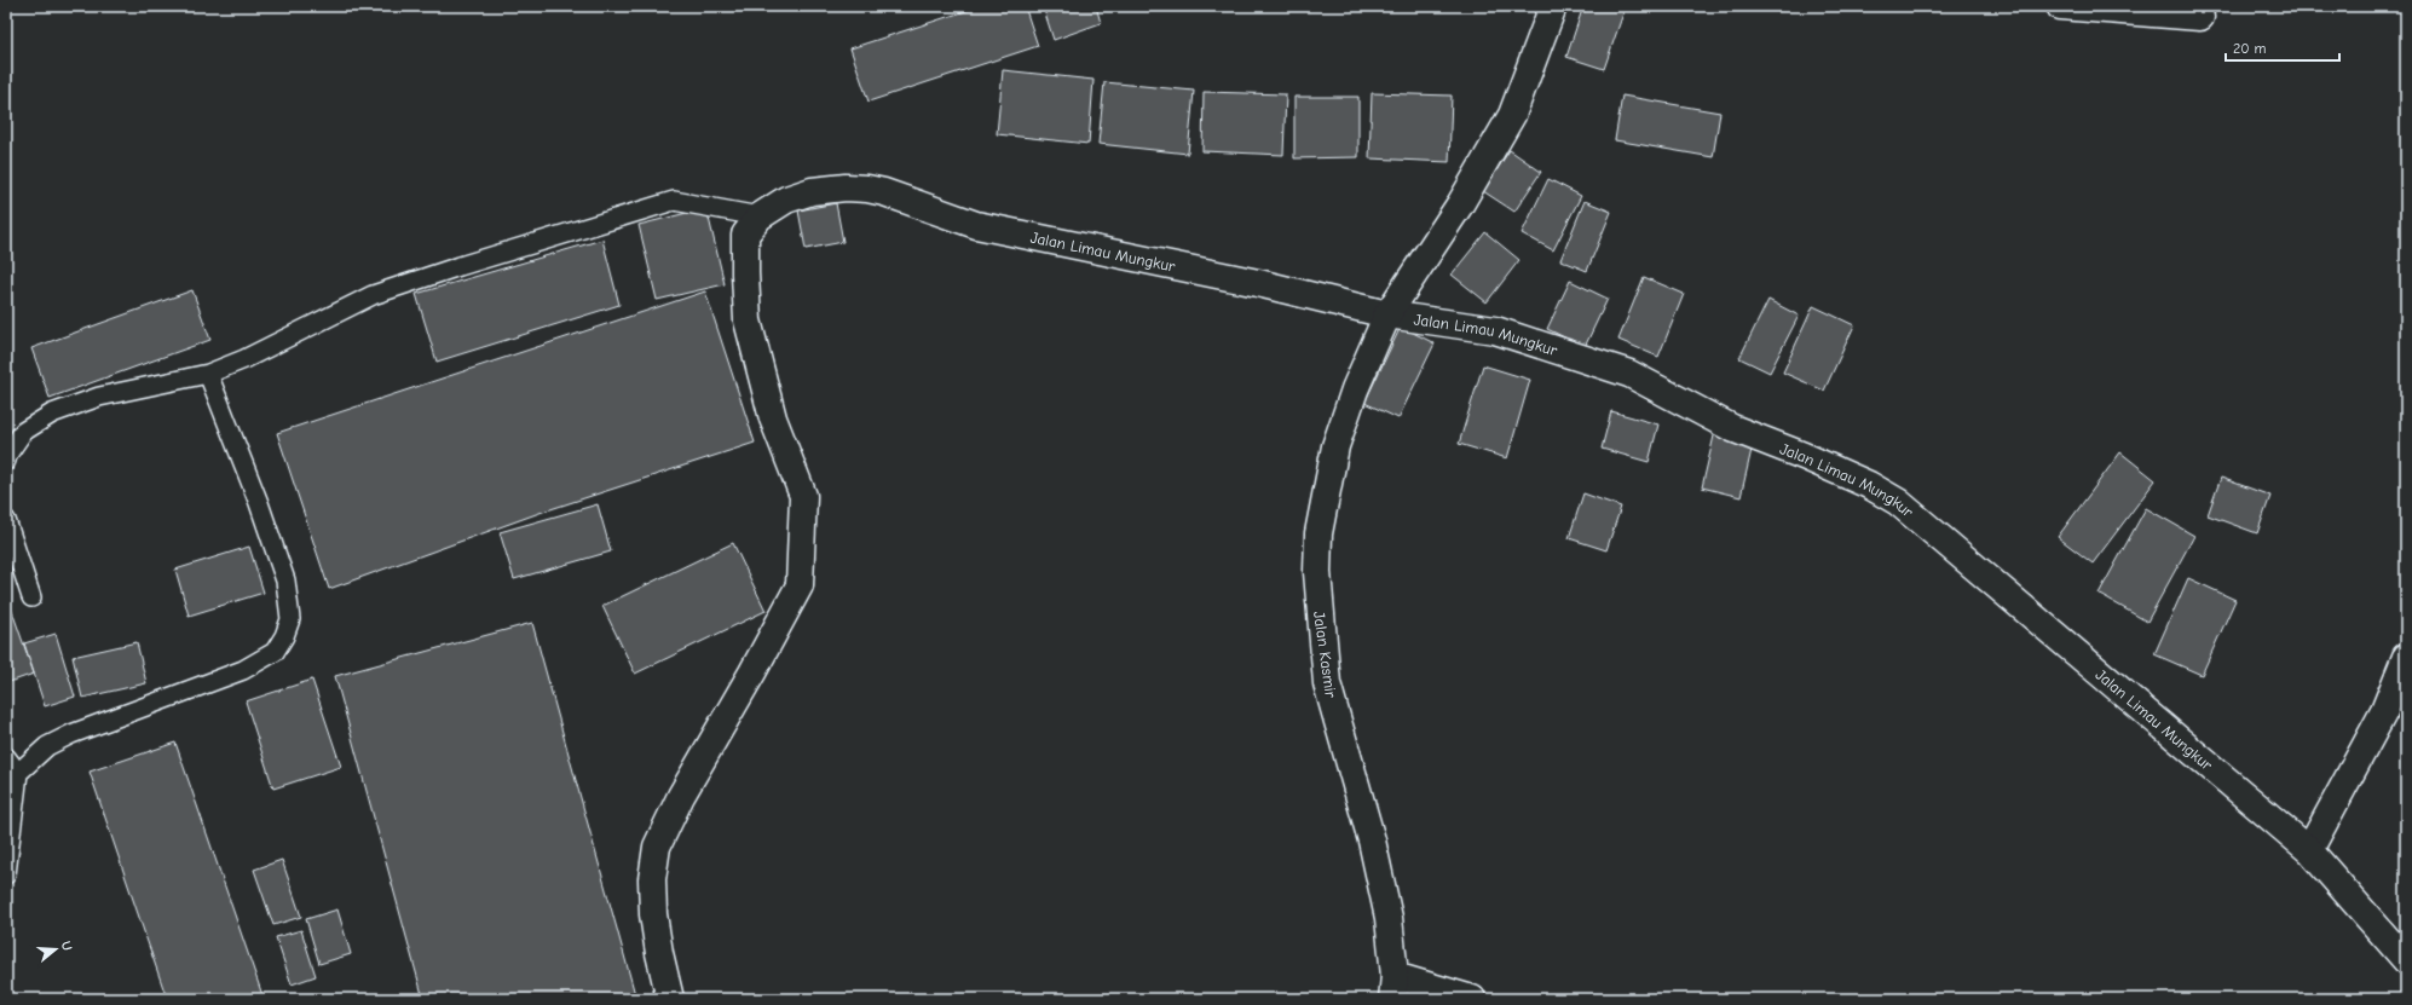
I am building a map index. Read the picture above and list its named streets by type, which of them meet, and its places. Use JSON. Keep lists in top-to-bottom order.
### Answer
{
  "streets": {
    "street": ["Jalan Limau Mungkur", "Jalan Kasmir"]
  },
  "crossings": [
    ["Jalan Limau Mungkur", "Jalan Kasmir"]
  ],
  "scale_bar": "20 m",
  "north": "right"
}
